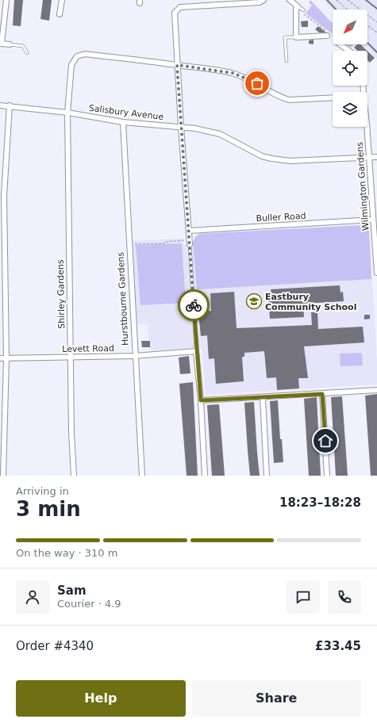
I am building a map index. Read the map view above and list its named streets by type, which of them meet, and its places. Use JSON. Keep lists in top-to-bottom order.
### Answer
{
  "streets": {
    "street": [
      "Salisbury Avenue",
      "Wilmington Gardens",
      "Buller Road",
      "Shirley Gardens",
      "Hurstbourne Gardens",
      "Levett Road"
    ]
  },
  "crossings": [
    ["Salisbury Avenue", "Wilmington Gardens"],
    ["Salisbury Avenue", "Shirley Gardens"],
    ["Salisbury Avenue", "Hurstbourne Gardens"],
    ["Wilmington Gardens", "Buller Road"],
    ["Shirley Gardens", "Levett Road"],
    ["Hurstbourne Gardens", "Levett Road"]
  ],
  "places": {
    "school or university": ["Eastbury Community School"]
  },
  "north": "bottom left",
  "page": {
    "heading": ["3 min", "Arriving in", "18:23–18:28"],
    "panel": [
      "Sam",
      "Courier · 4.9",
      "Order #4340",
      "£33.45"
    ],
    "bar": "On the way · 310 m",
    "buttons": ["Help", "Share"]
  }
}
